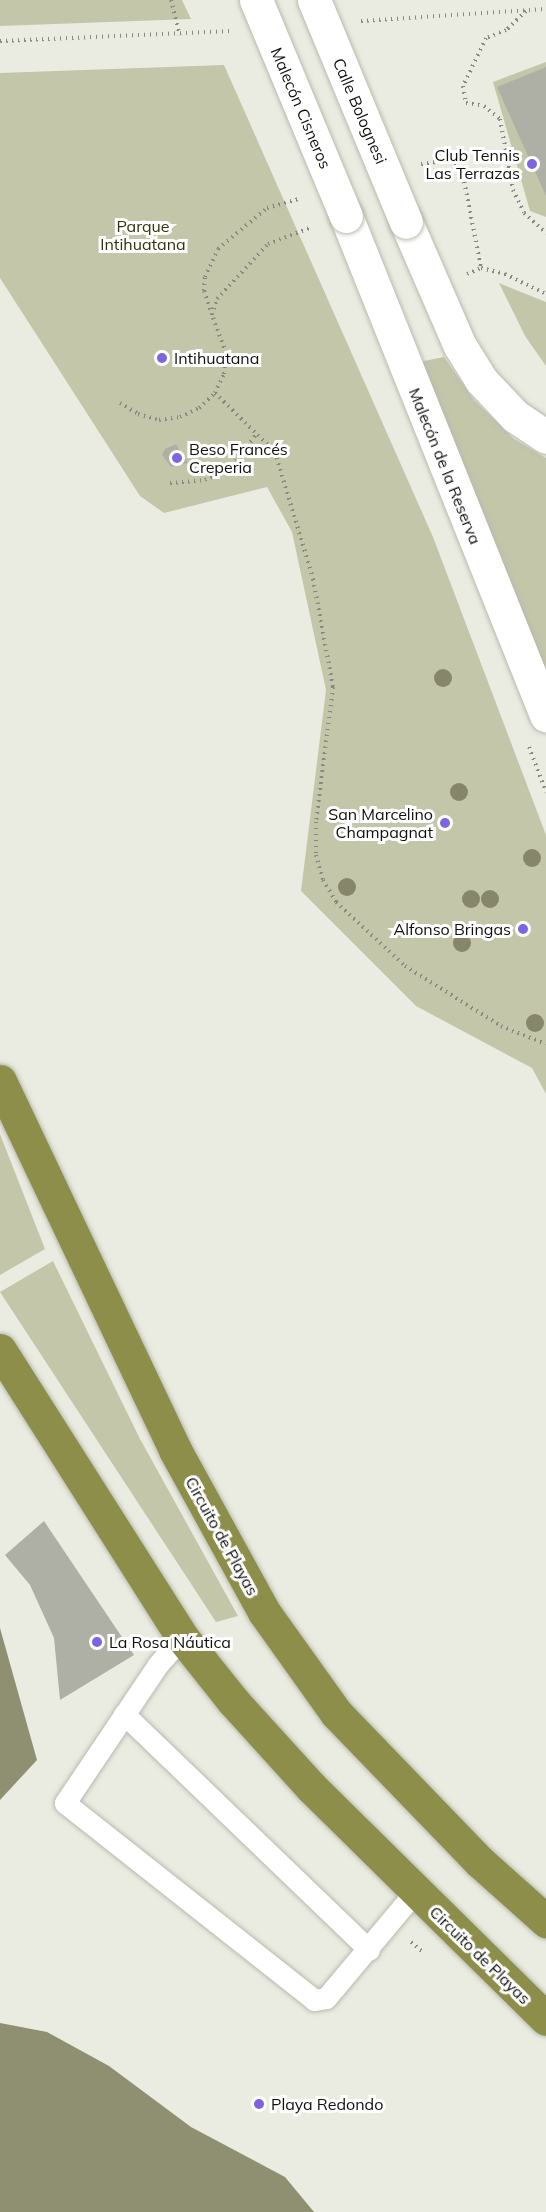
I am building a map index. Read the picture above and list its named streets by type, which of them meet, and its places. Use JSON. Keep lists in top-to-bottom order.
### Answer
{
  "streets": {
    "highway": ["Circuito de Playas"],
    "main road": ["Malecón Cisneros", "Calle Bolognesi", "Malecón de la Reserva"]
  },
  "crossings": [
    ["Malecón Cisneros", "Malecón de la Reserva"]
  ],
  "parks": ["Parque Intihuatana"],
  "places": [
    "Club Tennis Las Terrazas",
    "Intihuatana",
    "Beso Francés Creperia",
    "San Marcelino Champagnat",
    "Alfonso Bringas",
    "La Rosa Náutica",
    "Playa Redondo"
  ]
}
